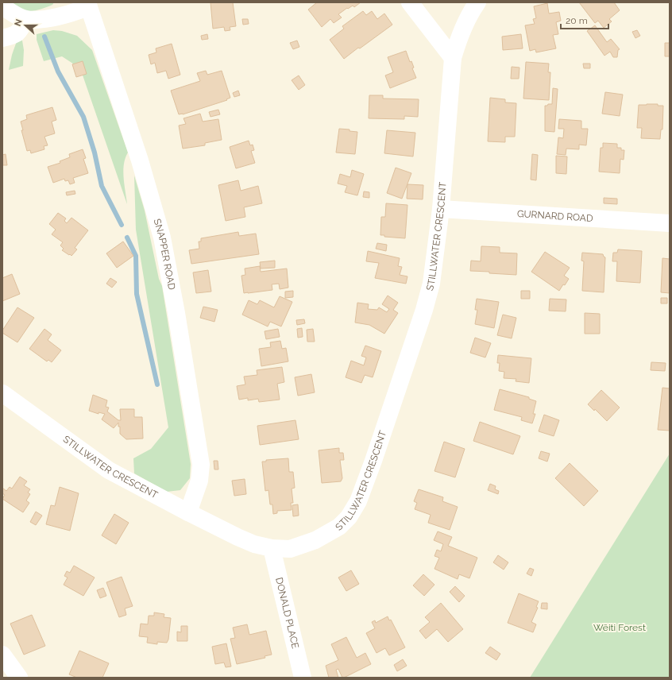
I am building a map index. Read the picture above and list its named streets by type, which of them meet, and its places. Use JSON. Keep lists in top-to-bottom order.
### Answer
{
  "streets": {
    "street": [
      "GURNARD ROAD",
      "STILLWATER CRESCENT",
      "SNAPPER ROAD",
      "DONALD PLACE"
    ]
  },
  "crossings": [
    ["GURNARD ROAD", "STILLWATER CRESCENT"],
    ["STILLWATER CRESCENT", "SNAPPER ROAD"],
    ["STILLWATER CRESCENT", "DONALD PLACE"]
  ],
  "parks": ["Wēiti Forest"],
  "scale_bar": "20 m",
  "north": "left"
}
